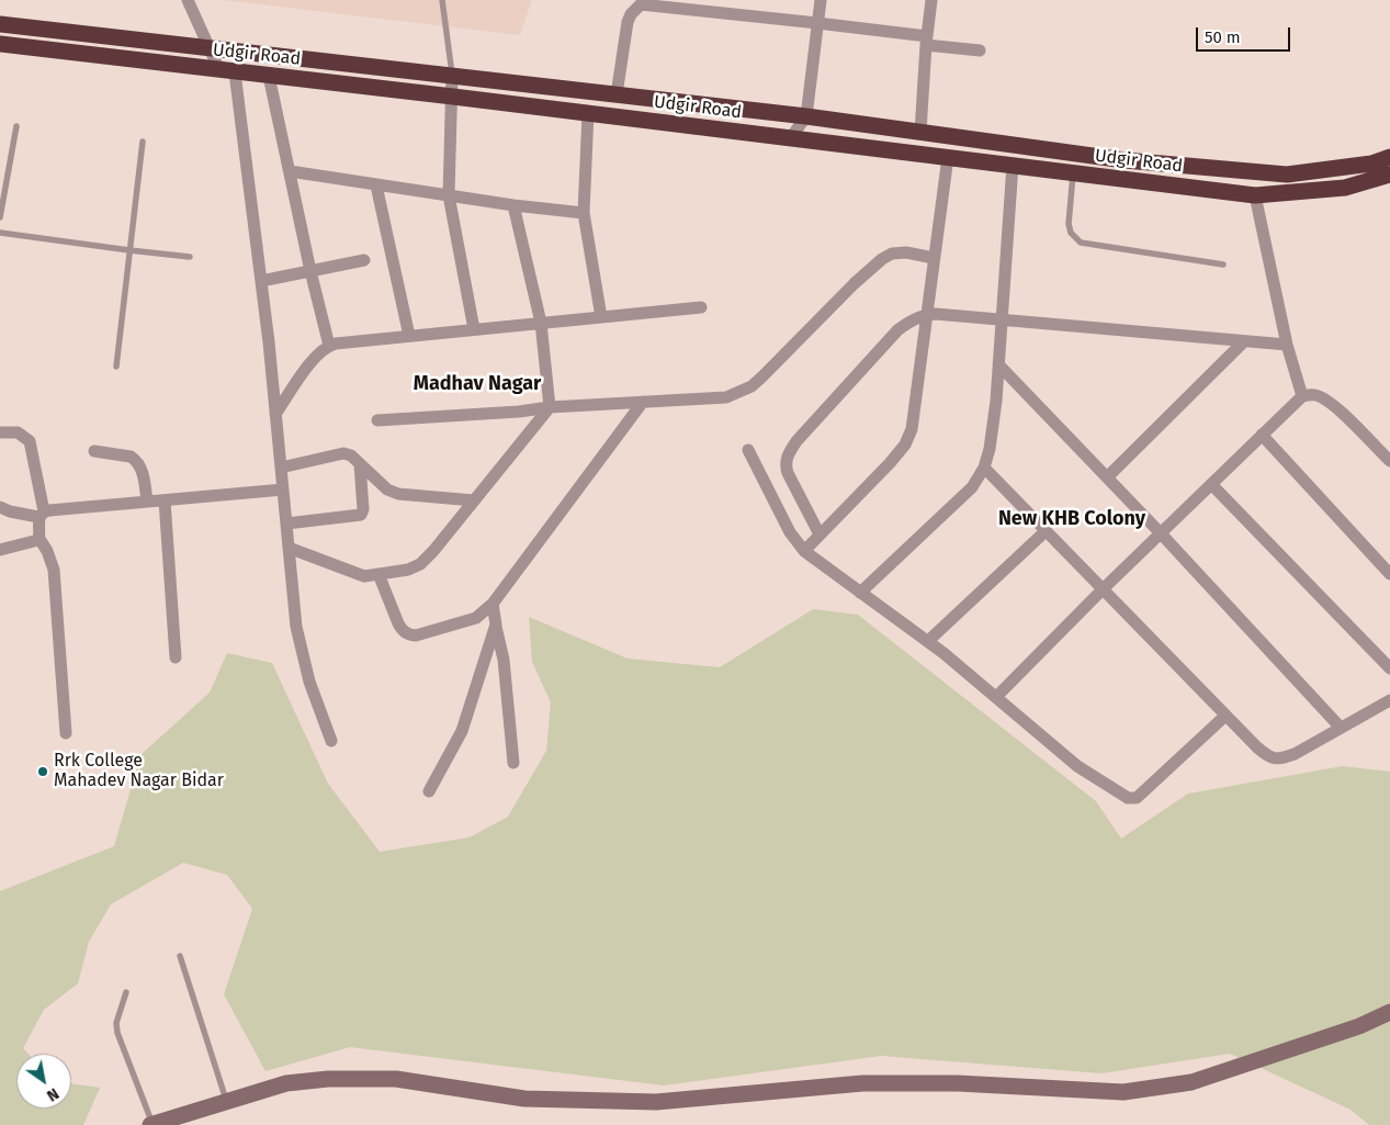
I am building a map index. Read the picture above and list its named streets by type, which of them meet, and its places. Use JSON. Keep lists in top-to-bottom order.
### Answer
{
  "streets": {
    "highway": ["Udgir Road"]
  },
  "districts": ["Madhav Nagar", "New KHB Colony"],
  "places": ["Rrk College Mahadev Nagar Bidar"],
  "scale_bar": "50 m",
  "north": "bottom right"
}
